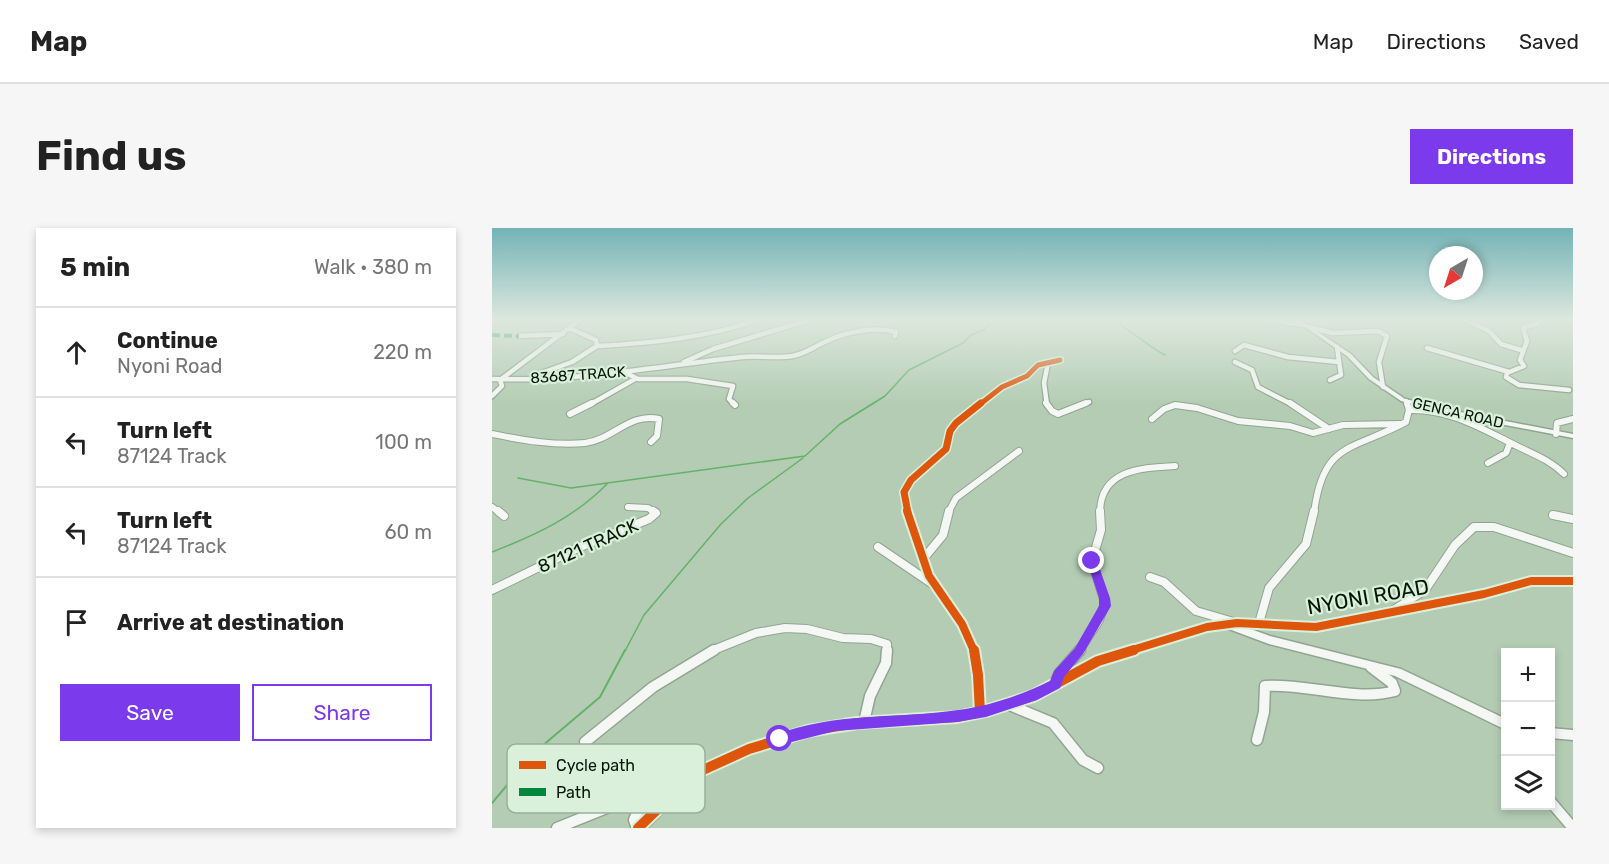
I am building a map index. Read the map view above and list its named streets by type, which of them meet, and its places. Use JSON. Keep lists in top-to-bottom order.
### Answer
{
  "streets": {
    "street": [
      "83687 TRACK",
      "GENCA ROAD",
      "87121 TRACK",
      "NYONI ROAD"
    ]
  },
  "legend": ["Cycle path", "Path"],
  "north": "bottom left",
  "page": {
    "header": "Map",
    "nav": ["Map", "Directions", "Saved"],
    "buttons": [
      "Directions",
      ["Save", "Share"]
    ],
    "title": "Find us",
    "heading": ["5 min", "Walk · 380 m"],
    "list": [
      ["Continue", "Nyoni Road", "220 m"],
      ["Turn left", "87124 Track", "100 m"],
      ["Turn left", "87124 Track", "60 m"],
      "Arrive at destination"
    ],
    "map_buttons": ["+", "−"]
  }
}
